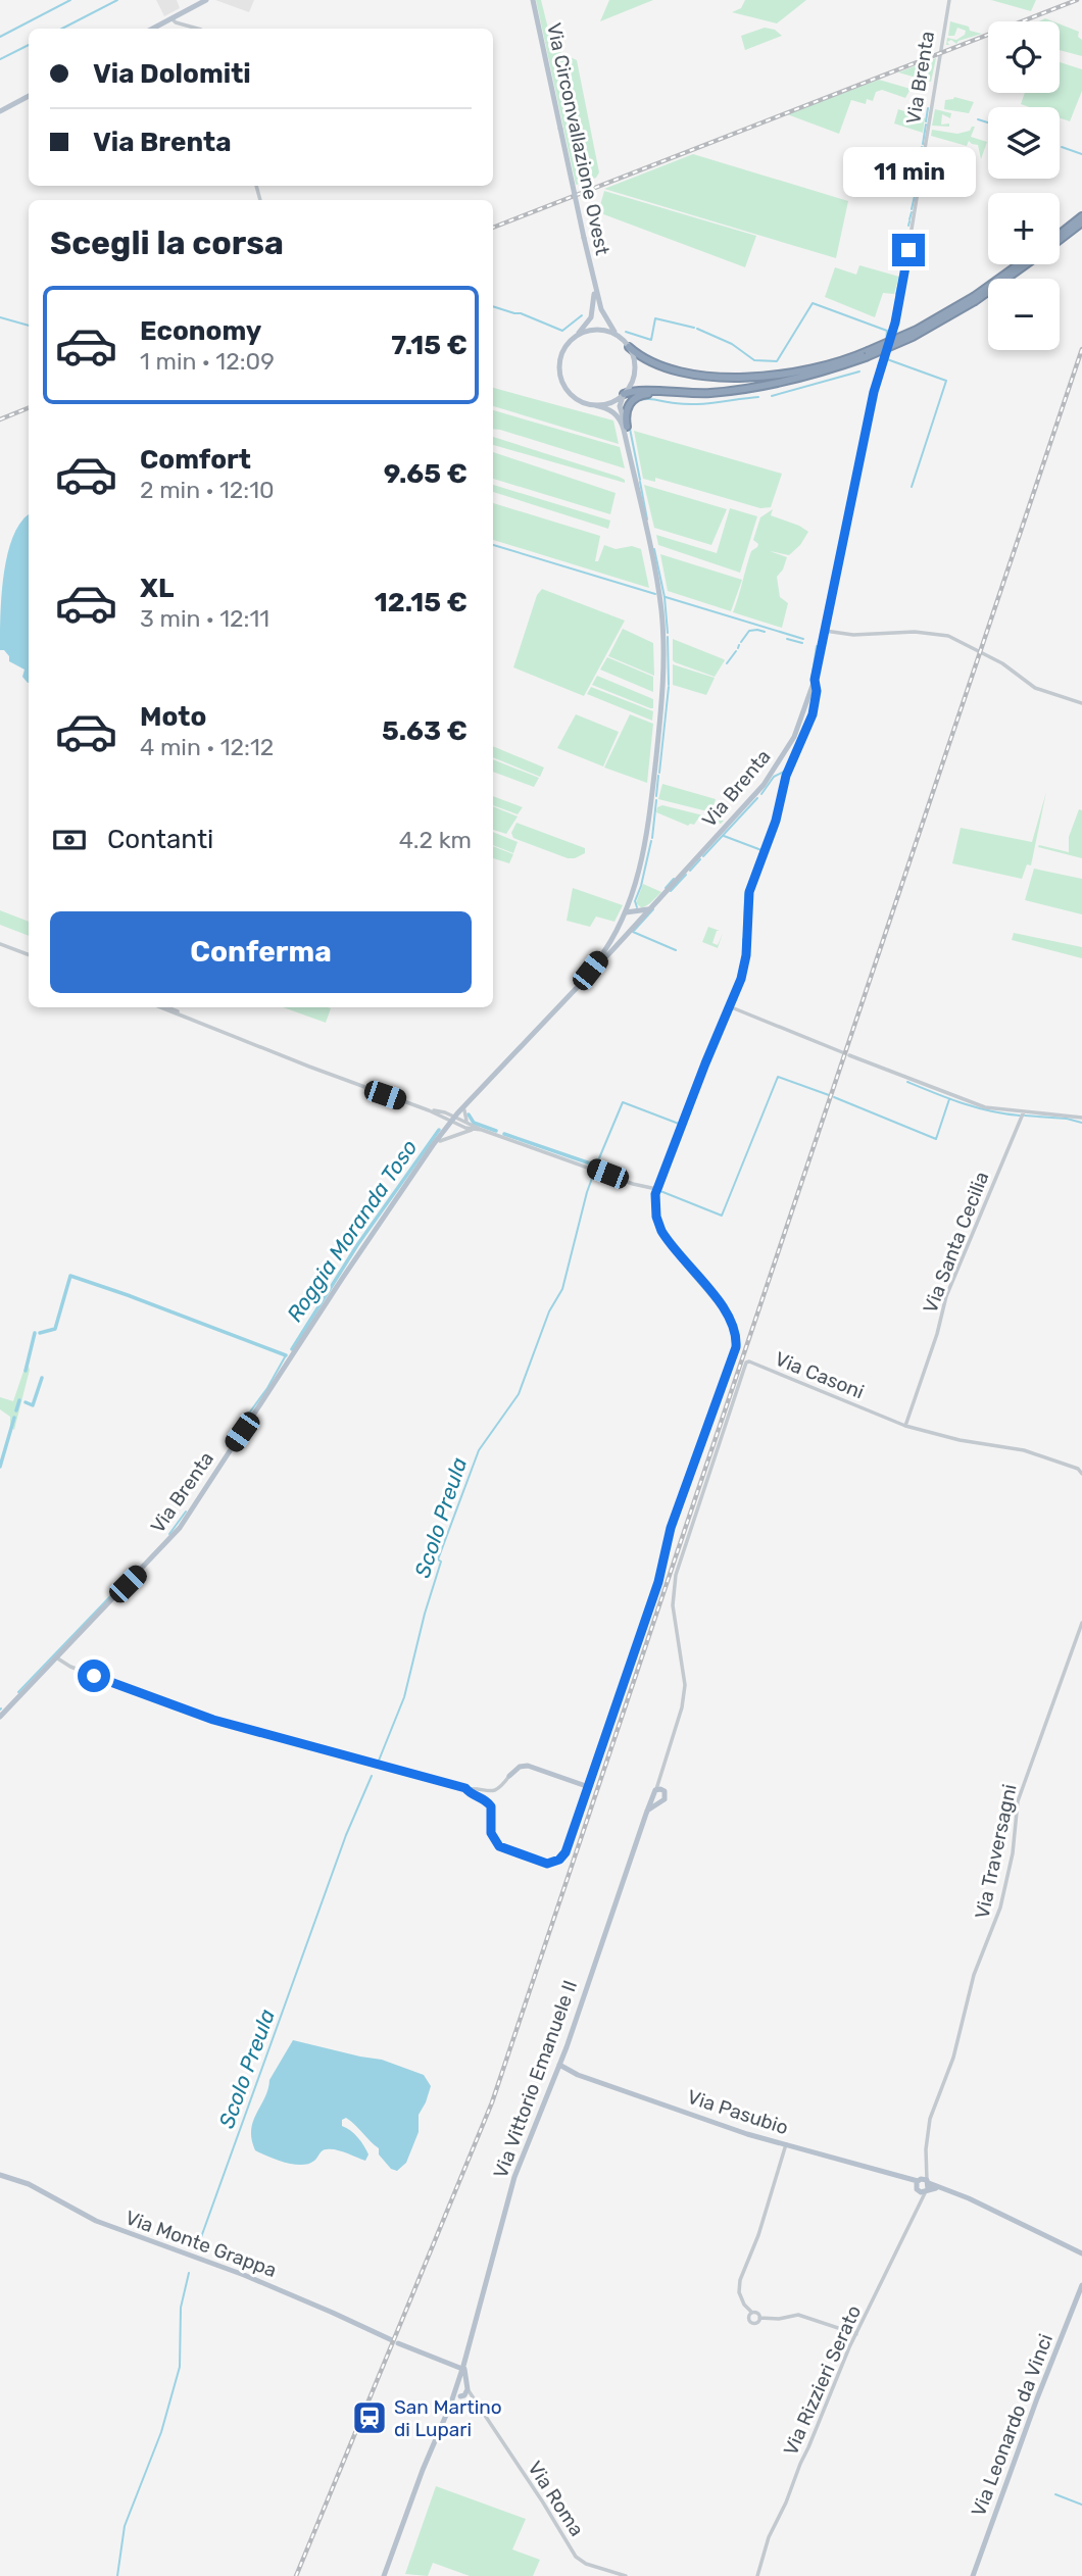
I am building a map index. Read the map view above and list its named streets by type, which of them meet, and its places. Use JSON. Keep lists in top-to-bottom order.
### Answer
{
  "streets": {
    "main road": [
      "Via Brenta",
      "Via Circonvallazione Ovest",
      "Via Vittorio Emanuele II",
      "Via Pasubio",
      "Via Monte Grappa",
      "Via Leonardo da Vinci"
    ],
    "street": [
      "Via Santa Cecilia",
      "Via Casoni",
      "Via Traversagni",
      "Via Rizzieri Serato",
      "Via Roma"
    ]
  },
  "crossings": [
    ["Via Brenta", "Via Circonvallazione Ovest"],
    ["Via Santa Cecilia", "Via Casoni"],
    ["Via Casoni", "Via Vittorio Emanuele II"],
    ["Via Traversagni", "Via Pasubio"],
    ["Via Traversagni", "Via Rizzieri Serato"],
    ["Via Vittorio Emanuele II", "Via Pasubio"],
    ["Via Vittorio Emanuele II", "Via Monte Grappa"],
    ["Via Vittorio Emanuele II", "Via Roma"],
    ["Via Pasubio", "Via Rizzieri Serato"]
  ],
  "water": ["Roggia Moranda Toso", "Scolo Preula"],
  "places": {
    "station": ["San Martino di Lupari"]
  },
  "page": {
    "map_buttons": ["+", "−"],
    "banner": ["Via Dolomiti", "Via Brenta"],
    "bubble": "11 min",
    "heading": "Scegli la corsa",
    "list": [
      {
        "name": "Economy",
        "note": "1 min · 12:09",
        "value": "7.15 €"
      },
      {
        "name": "Comfort",
        "note": "2 min · 12:10",
        "value": "9.65 €"
      },
      {
        "name": "XL",
        "note": "3 min · 12:11",
        "value": "12.15 €"
      },
      {
        "name": "Moto",
        "note": "4 min · 12:12",
        "value": "5.63 €"
      }
    ],
    "pay": ["Contanti", "4.2 km"],
    "buttons": "Conferma"
  }
}
